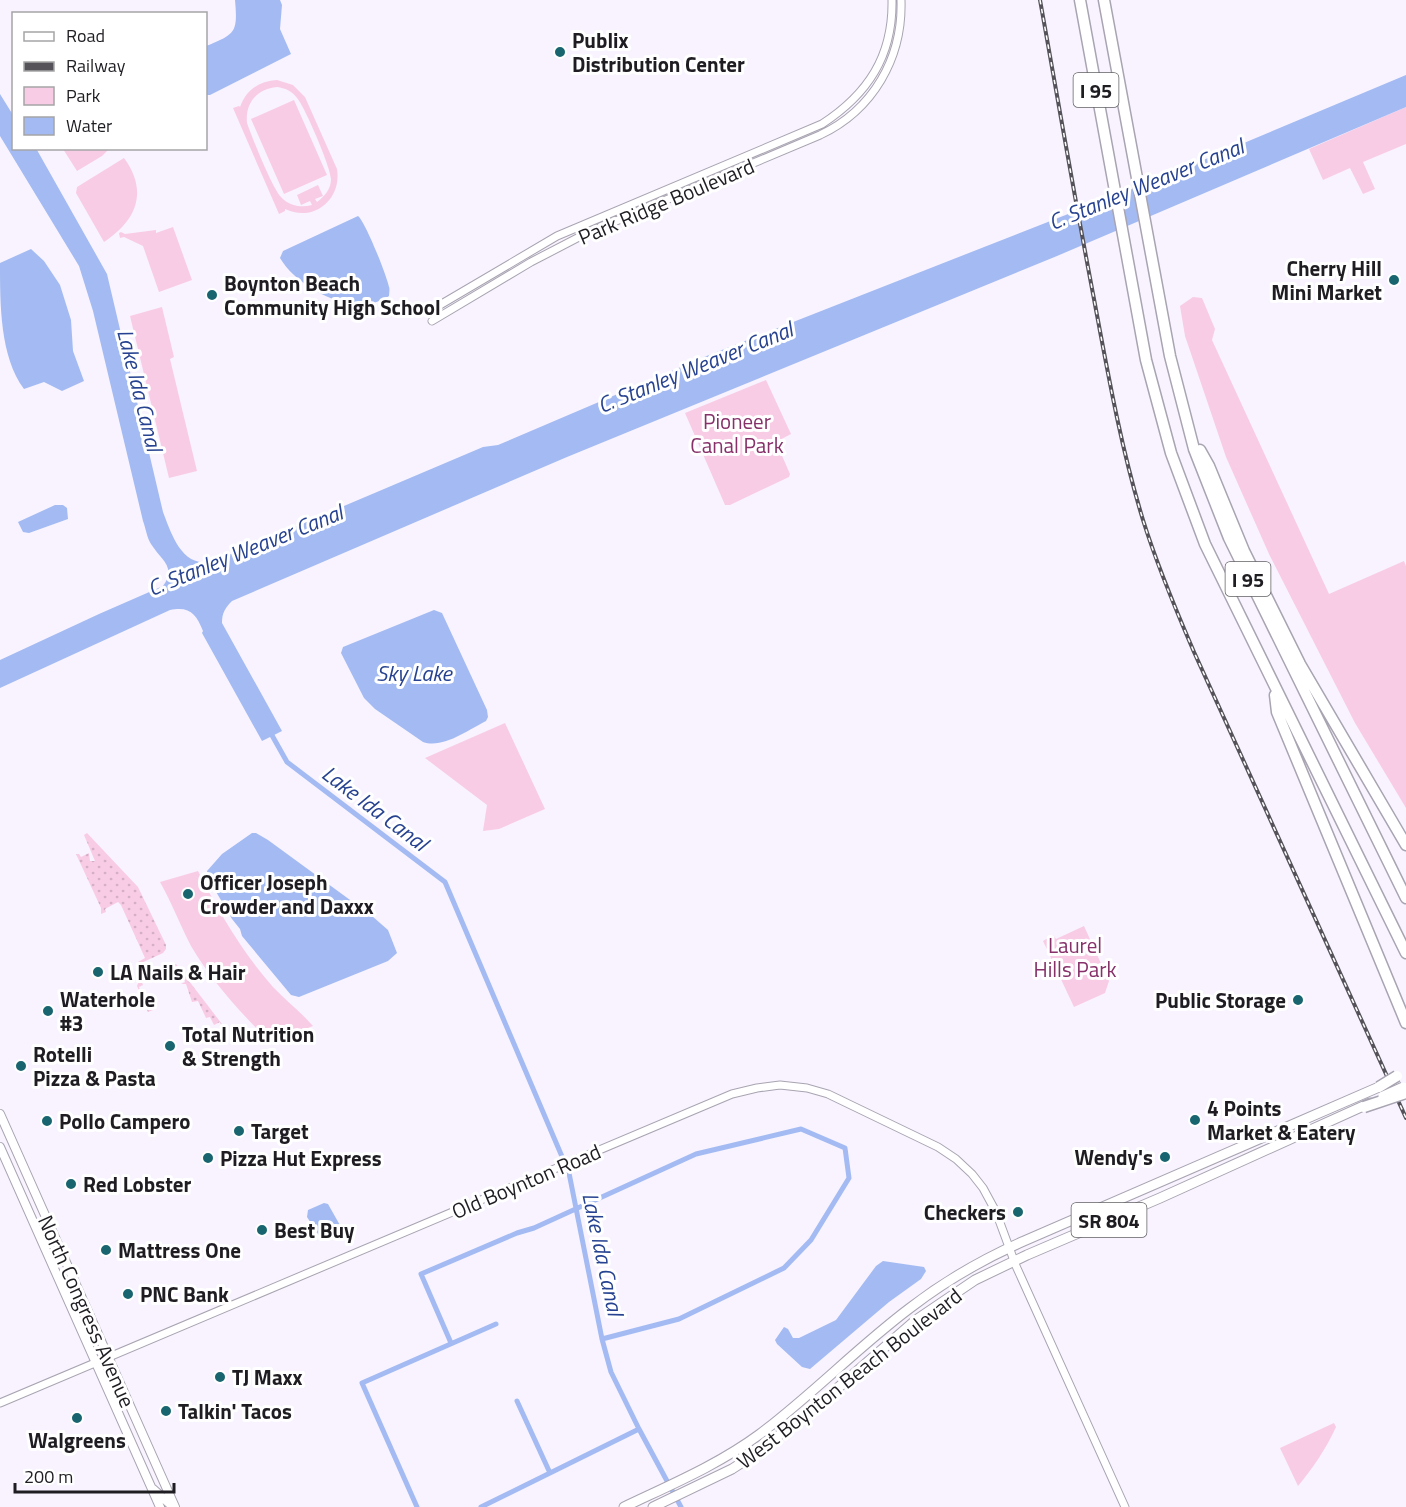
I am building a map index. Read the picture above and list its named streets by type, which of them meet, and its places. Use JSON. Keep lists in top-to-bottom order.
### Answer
{
  "streets": {
    "highway": ["I 95"],
    "main road": ["SR 804", "North Congress Avenue", "West Boynton Beach Boulevard"],
    "street": ["Park Ridge Boulevard", "Old Boynton Road"]
  },
  "crossings": [
    ["Old Boynton Road", "North Congress Avenue"],
    ["Old Boynton Road", "West Boynton Beach Boulevard"]
  ],
  "water": ["C. Stanley Weaver Canal", "Lake Ida Canal", "Sky Lake"],
  "parks": ["Pioneer Canal Park", "Laurel Hills Park"],
  "places": [
    "Publix Distribution Center",
    "Cherry Hill Mini Market",
    "Boynton Beach Community High School",
    "Officer Joseph Crowder and Daxxx",
    "LA Nails & Hair",
    "Public Storage",
    "Waterhole #3",
    "Total Nutrition & Strength",
    "Rotelli Pizza & Pasta",
    "4 Points Market & Eatery",
    "Pollo Campero",
    "Target",
    "Wendy's",
    "Pizza Hut Express",
    "Red Lobster",
    "Checkers",
    "Best Buy",
    "Mattress One",
    "PNC Bank",
    "TJ Maxx",
    "Talkin' Tacos",
    "Walgreens"
  ],
  "legend": [
    "Road",
    "Railway",
    "Park",
    "Water"
  ],
  "scale_bar": "200 m"
}
